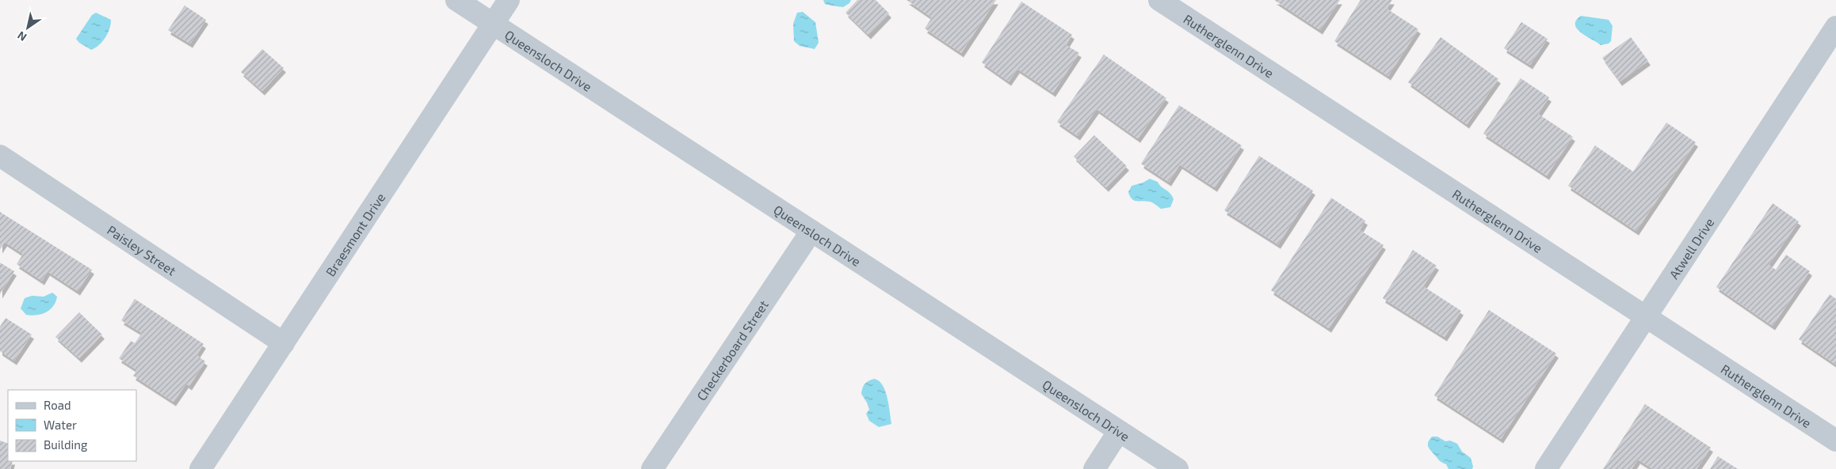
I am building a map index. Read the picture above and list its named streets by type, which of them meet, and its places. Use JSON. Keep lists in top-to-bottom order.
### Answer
{
  "streets": {
    "street": [
      "Rutherglenn Drive",
      "Queensloch Drive",
      "Braesmont Drive",
      "Atwell Drive",
      "Paisley Street",
      "Checkerboard Street"
    ]
  },
  "crossings": [
    ["Rutherglenn Drive", "Atwell Drive"],
    ["Queensloch Drive", "Braesmont Drive"],
    ["Queensloch Drive", "Checkerboard Street"],
    ["Braesmont Drive", "Paisley Street"]
  ],
  "legend": ["Road", "Water", "Building"],
  "north": "bottom left"
}
